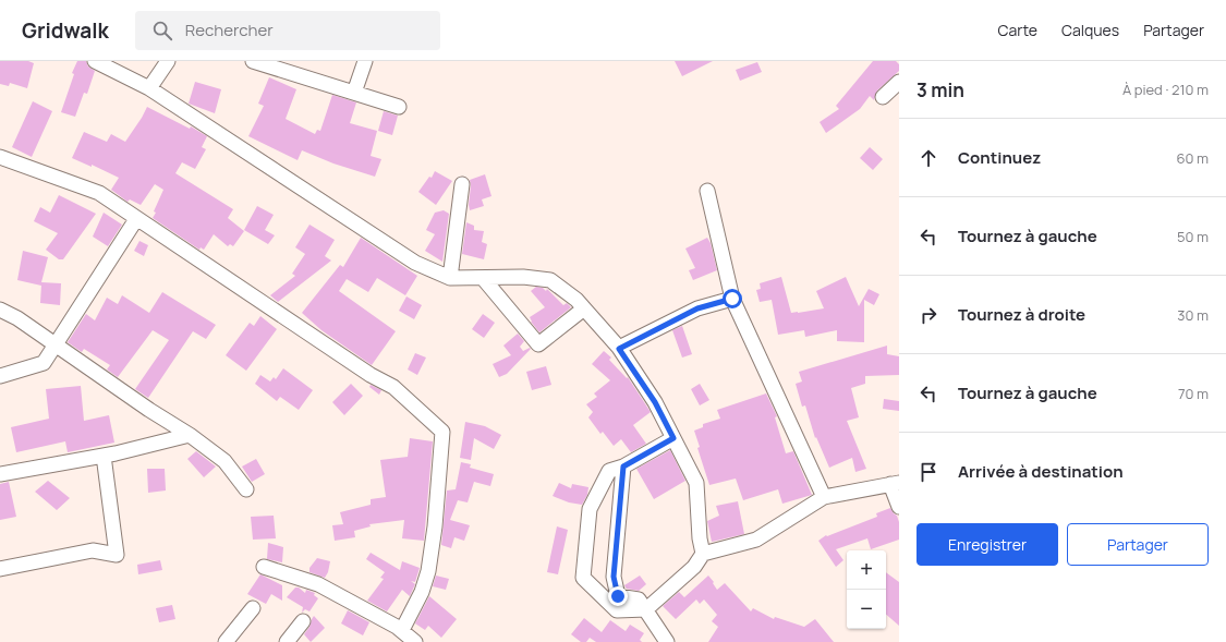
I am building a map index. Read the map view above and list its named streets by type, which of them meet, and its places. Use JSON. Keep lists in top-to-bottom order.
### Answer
{
  "page": {
    "header": "Gridwalk",
    "search": "Rechercher",
    "nav": ["Carte", "Calques", "Partager"],
    "heading": ["3 min", "À pied · 210 m"],
    "list": [
      ["Continuez", "60 m"],
      ["Tournez à gauche", "50 m"],
      ["Tournez à droite", "30 m"],
      ["Tournez à gauche", "70 m"],
      "Arrivée à destination"
    ],
    "buttons": ["Enregistrer", "Partager"],
    "map_buttons": ["+", "−"]
  }
}
